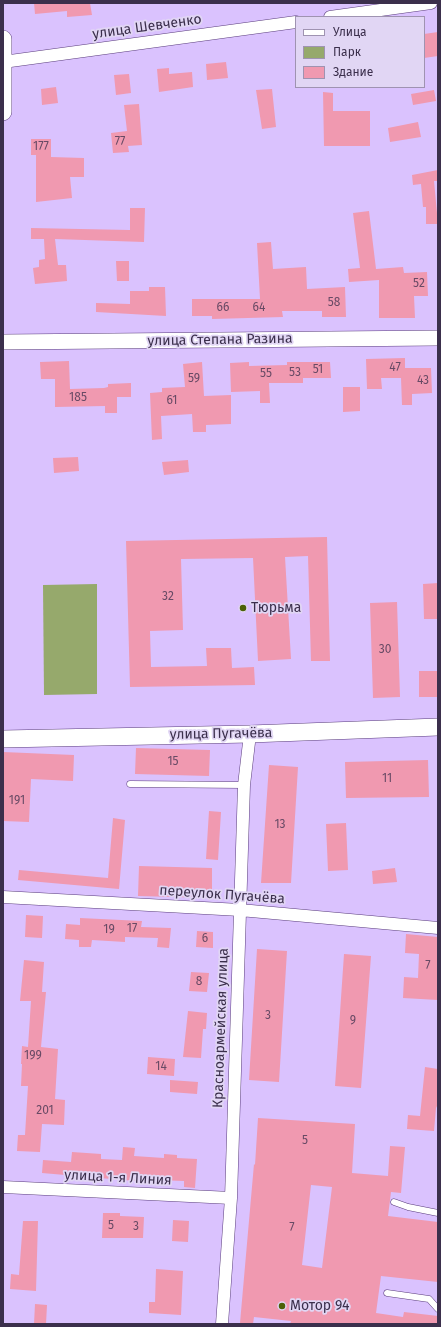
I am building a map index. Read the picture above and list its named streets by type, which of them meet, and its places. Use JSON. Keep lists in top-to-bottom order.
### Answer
{
  "streets": {
    "main road": ["улица Пугачёва"],
    "street": [
      "улица Шевченко",
      "улица Степана Разина",
      "переулок Пугачёва",
      "Красноармейская улица",
      "улица 1-я Линия"
    ]
  },
  "crossings": [
    ["улица Пугачёва", "Красноармейская улица"],
    ["переулок Пугачёва", "Красноармейская улица"],
    ["Красноармейская улица", "улица 1-я Линия"]
  ],
  "places": ["Тюрьма", "Мотор 94"],
  "house_numbers": [
    "77",
    "177",
    "52",
    "58",
    "66",
    "64",
    "47",
    "51",
    "53",
    "55",
    "59",
    "43",
    "185",
    "61",
    "32",
    "30",
    "15",
    "11",
    "191",
    "13",
    "17",
    "19",
    "6",
    "7",
    "8",
    "3",
    "9",
    "199",
    "14",
    "201",
    "5",
    "5",
    "3",
    "7"
  ],
  "legend": ["Улица", "Парк", "Здание"]
}
